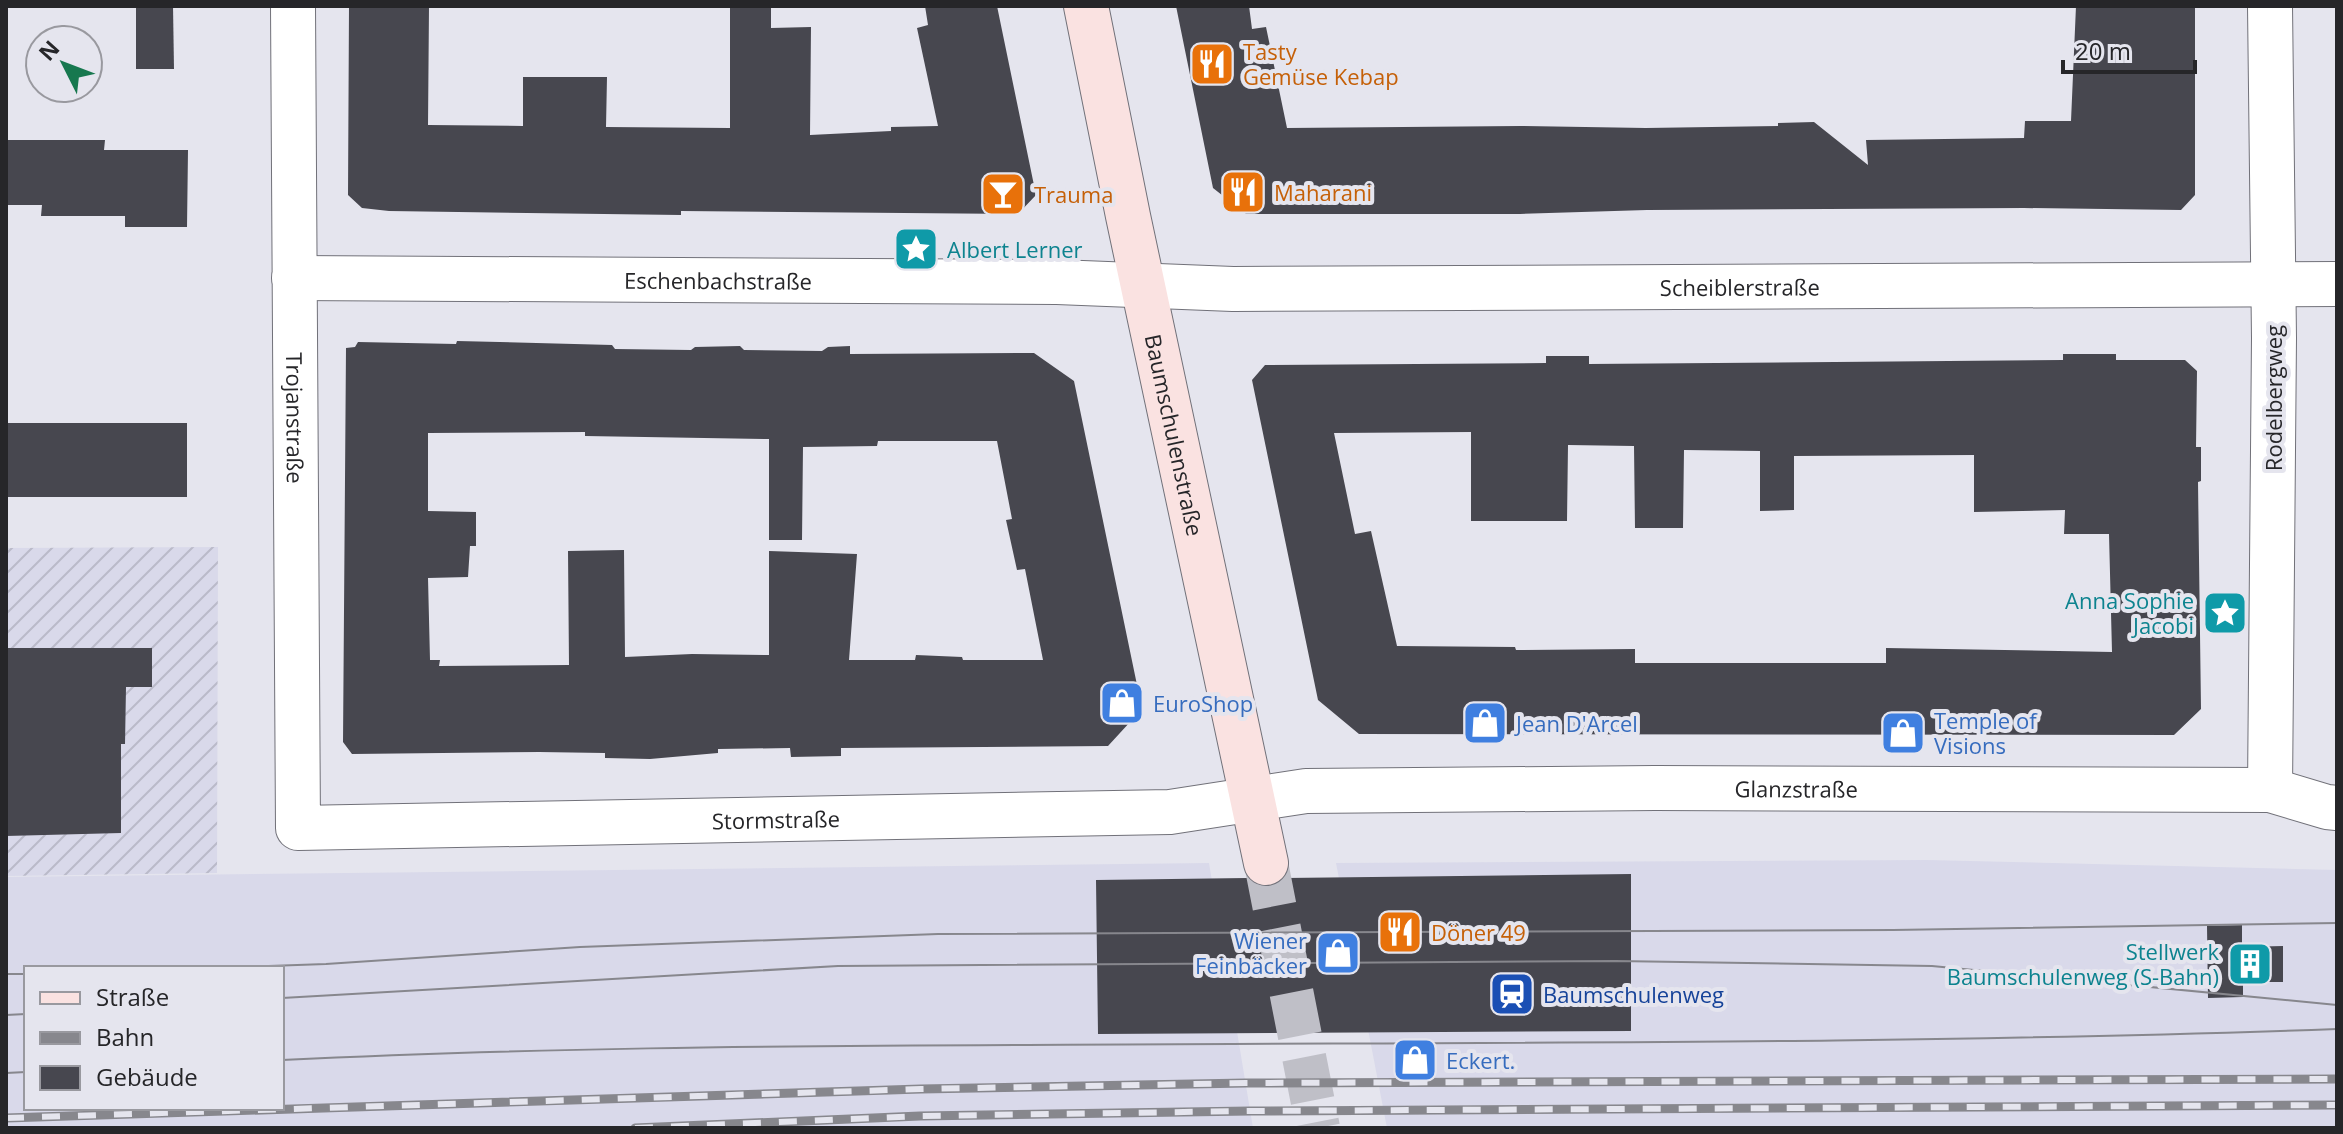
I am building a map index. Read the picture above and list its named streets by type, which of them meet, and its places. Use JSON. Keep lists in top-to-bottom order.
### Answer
{
  "streets": {
    "main road": ["Baumschulenstraße"],
    "street": [
      "Eschenbachstraße",
      "Scheiblerstraße",
      "Rodelbergweg",
      "Trojanstraße",
      "Glanzstraße",
      "Stormstraße"
    ]
  },
  "crossings": [
    ["Eschenbachstraße", "Scheiblerstraße"],
    ["Eschenbachstraße", "Trojanstraße"],
    ["Eschenbachstraße", "Baumschulenstraße"],
    ["Scheiblerstraße", "Rodelbergweg"],
    ["Scheiblerstraße", "Baumschulenstraße"],
    ["Rodelbergweg", "Glanzstraße"],
    ["Trojanstraße", "Stormstraße"],
    ["Baumschulenstraße", "Glanzstraße"],
    ["Baumschulenstraße", "Stormstraße"],
    ["Glanzstraße", "Stormstraße"]
  ],
  "places": {
    "restaurant": ["Tasty Gemüse Kebap", "Maharani", "Döner 49"],
    "bar": ["Trauma"],
    "place": ["Albert Lerner", "Anna Sophie Jacobi"],
    "shop": [
      "EuroShop",
      "Jean D'Arcel",
      "Temple of Visions",
      "Wiener Feinbäcker",
      "Eckert."
    ],
    "building": ["Stellwerk Baumschulenweg (S-Bahn)"],
    "station": ["Baumschulenweg"]
  },
  "legend": ["Straße", "Bahn", "Gebäude"],
  "scale_bar": "20 m",
  "north": "top left"
}
